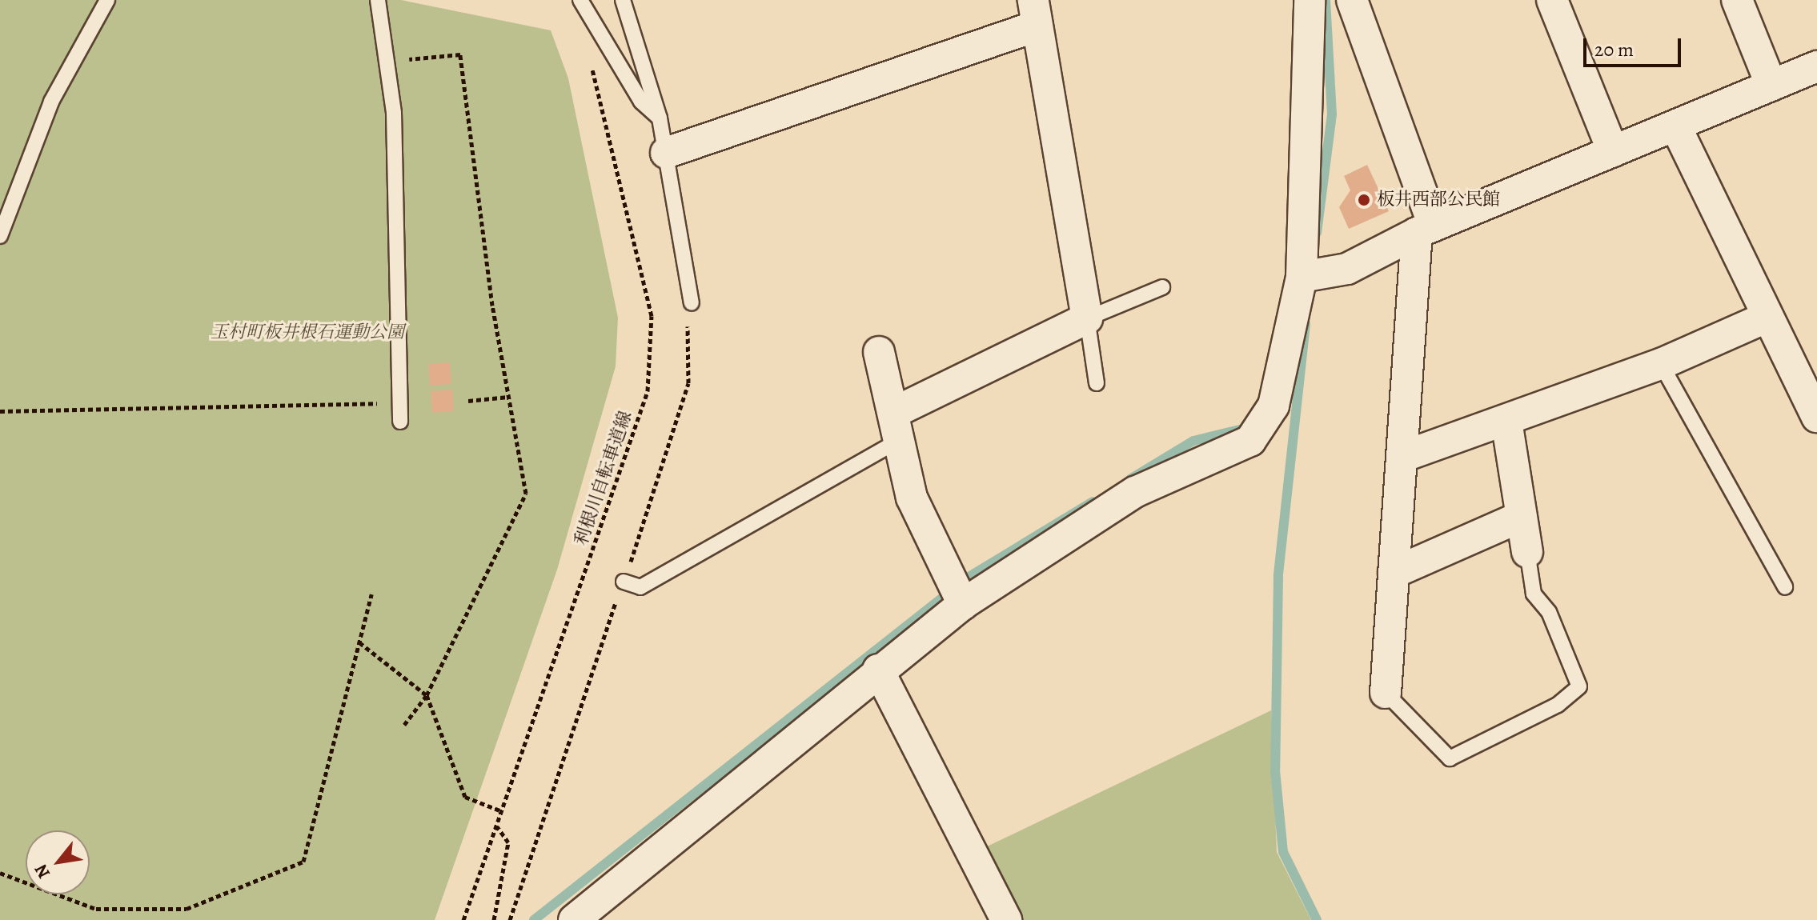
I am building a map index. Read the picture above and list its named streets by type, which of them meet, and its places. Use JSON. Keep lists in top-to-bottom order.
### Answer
{
  "streets": {
    "path": ["利根川自転車道線"]
  },
  "parks": ["玉村町板井根石運動公園"],
  "places": ["板井西部公民館"],
  "scale_bar": "20 m",
  "north": "bottom left"
}
